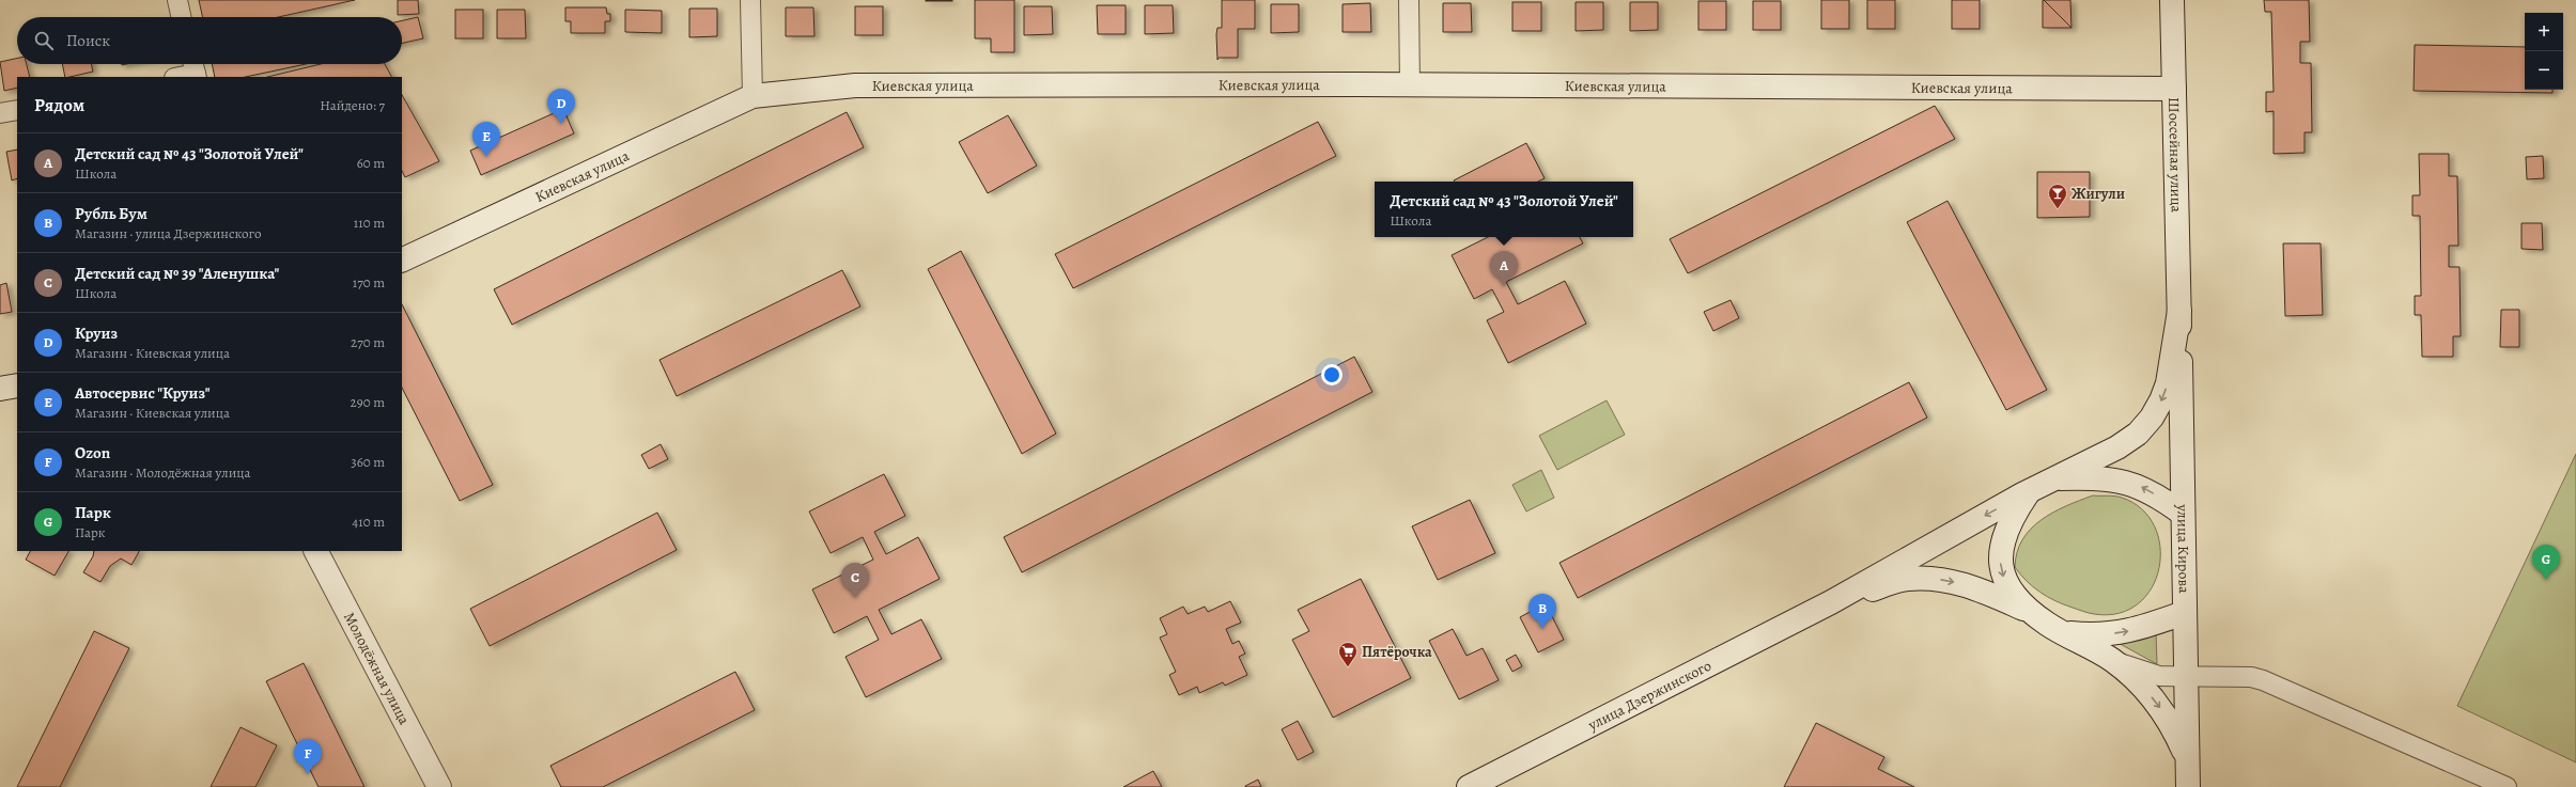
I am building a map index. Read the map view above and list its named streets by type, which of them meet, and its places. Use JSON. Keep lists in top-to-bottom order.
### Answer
{
  "streets": {
    "main road": [
      "Киевская улица",
      "Шоссейная улица",
      "улица Кирова",
      "Молодёжная улица",
      "улица Дзержинского"
    ]
  },
  "crossings": [
    ["Киевская улица", "Шоссейная улица"],
    ["Шоссейная улица", "улица Кирова"]
  ],
  "places": {
    "bar": ["Жигули"],
    "supermarket": ["Пятёрочка"]
  },
  "page": {
    "map_buttons": ["+", "−"],
    "search": "Поиск",
    "heading": ["Рядом", "Найдено: 7"],
    "pins": [
      "D",
      "E",
      "A",
      "G",
      "C",
      "B",
      "F"
    ],
    "list": [
      {
        "mark": "A",
        "name": "Детский сад № 43 \"Золотой Улей\"",
        "note": "Школа",
        "value": "60 m"
      },
      {
        "mark": "B",
        "name": "Рубль Бум",
        "note": "Магазин · улица Дзержинского",
        "value": "110 m"
      },
      {
        "mark": "C",
        "name": "Детский сад № 39 \"Аленушка\"",
        "note": "Школа",
        "value": "170 m"
      },
      {
        "mark": "D",
        "name": "Круиз",
        "note": "Магазин · Киевская улица",
        "value": "270 m"
      },
      {
        "mark": "E",
        "name": "Автосервис \"Круиз\"",
        "note": "Магазин · Киевская улица",
        "value": "290 m"
      },
      {
        "mark": "F",
        "name": "Ozon",
        "note": "Магазин · Молодёжная улица",
        "value": "360 m"
      },
      {
        "mark": "G",
        "name": "Парк",
        "note": "Парк",
        "value": "410 m"
      }
    ],
    "popup": ["Детский сад № 43 \"Золотой Улей\"", "Школа"]
  }
}
